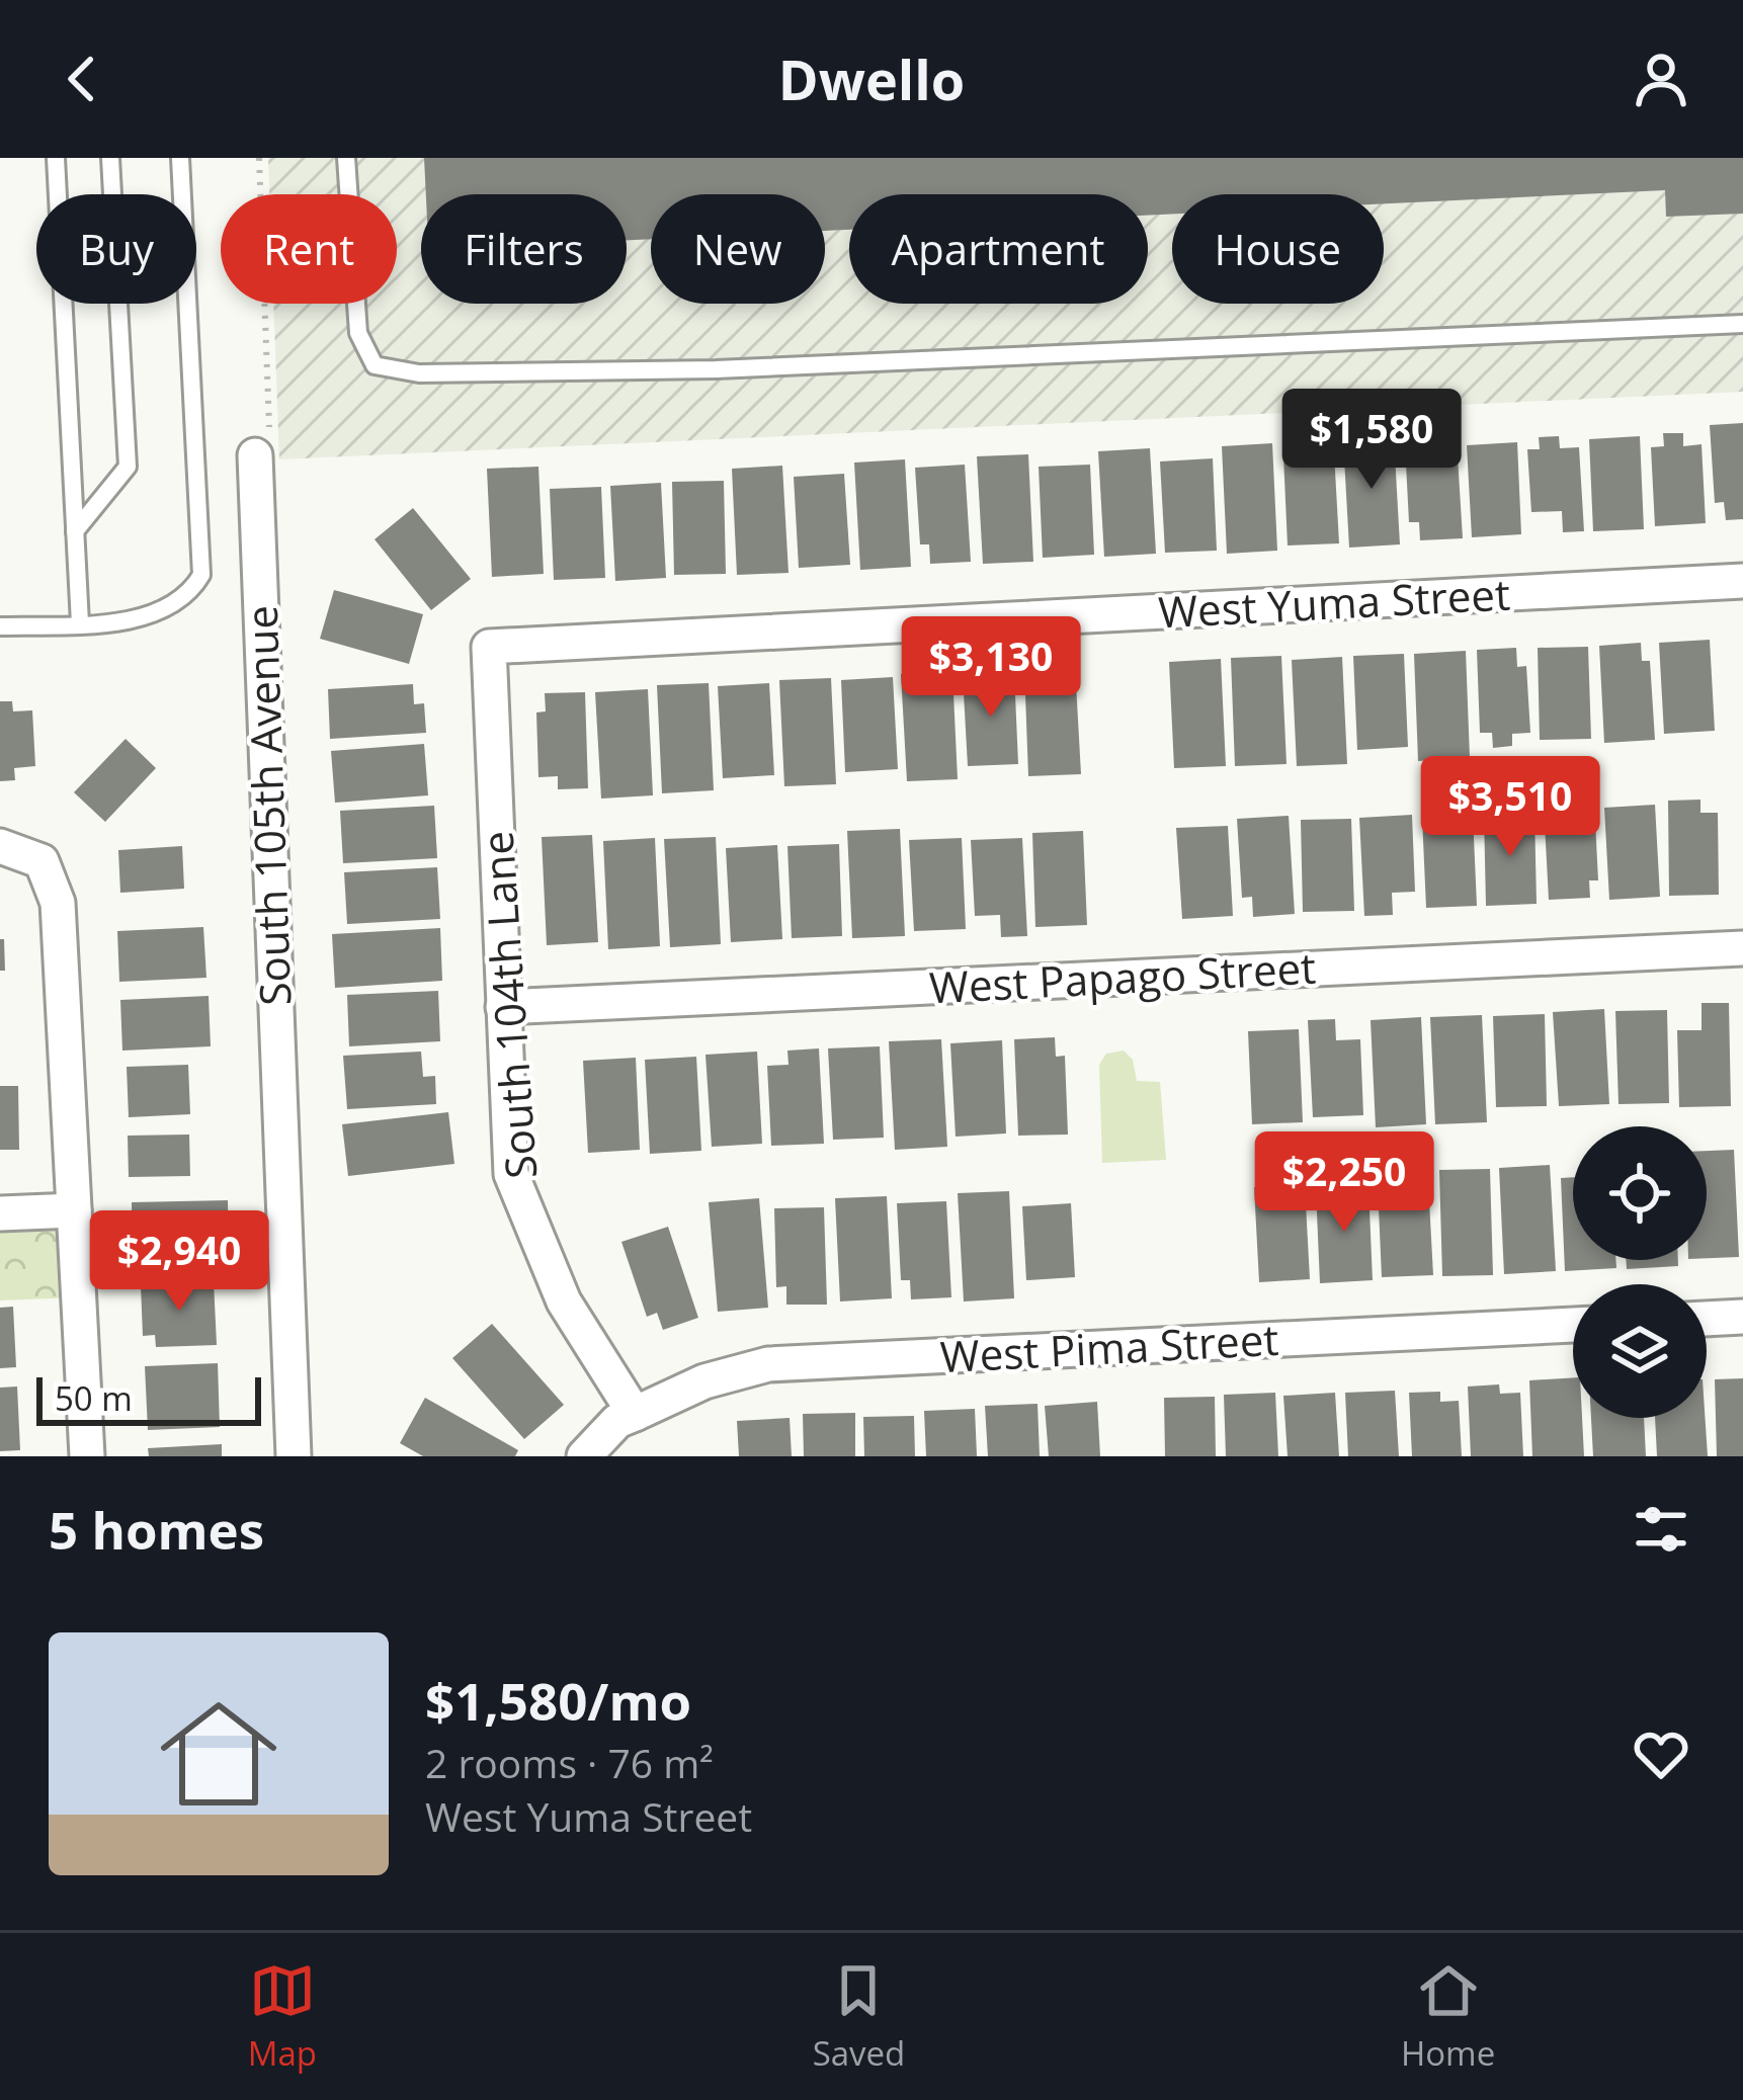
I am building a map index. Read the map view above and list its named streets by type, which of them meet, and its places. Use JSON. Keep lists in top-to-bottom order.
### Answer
{
  "streets": {
    "street": [
      "West Yuma Street",
      "South 105th Avenue",
      "West Papago Street",
      "South 104th Lane",
      "West Pima Street"
    ]
  },
  "crossings": [
    ["West Yuma Street", "South 104th Lane"],
    ["West Papago Street", "South 104th Lane"],
    ["South 104th Lane", "West Pima Street"]
  ],
  "scale_bar": "50 m",
  "page": {
    "header": "Dwello",
    "chip": [
      "Buy",
      "Rent",
      "Filters",
      "New",
      "Apartment",
      "House"
    ],
    "price": [
      "$1,580",
      "$3,130",
      "$3,510",
      "$2,250",
      "$2,940"
    ],
    "scale": "50 m",
    "heading": "5 homes",
    "list": [
      {
        "name": "$1,580/mo",
        "note": "2 rooms · 76 m² · West Yuma Street"
      }
    ],
    "tabs": ["Map", "Saved", "Home"]
  }
}
